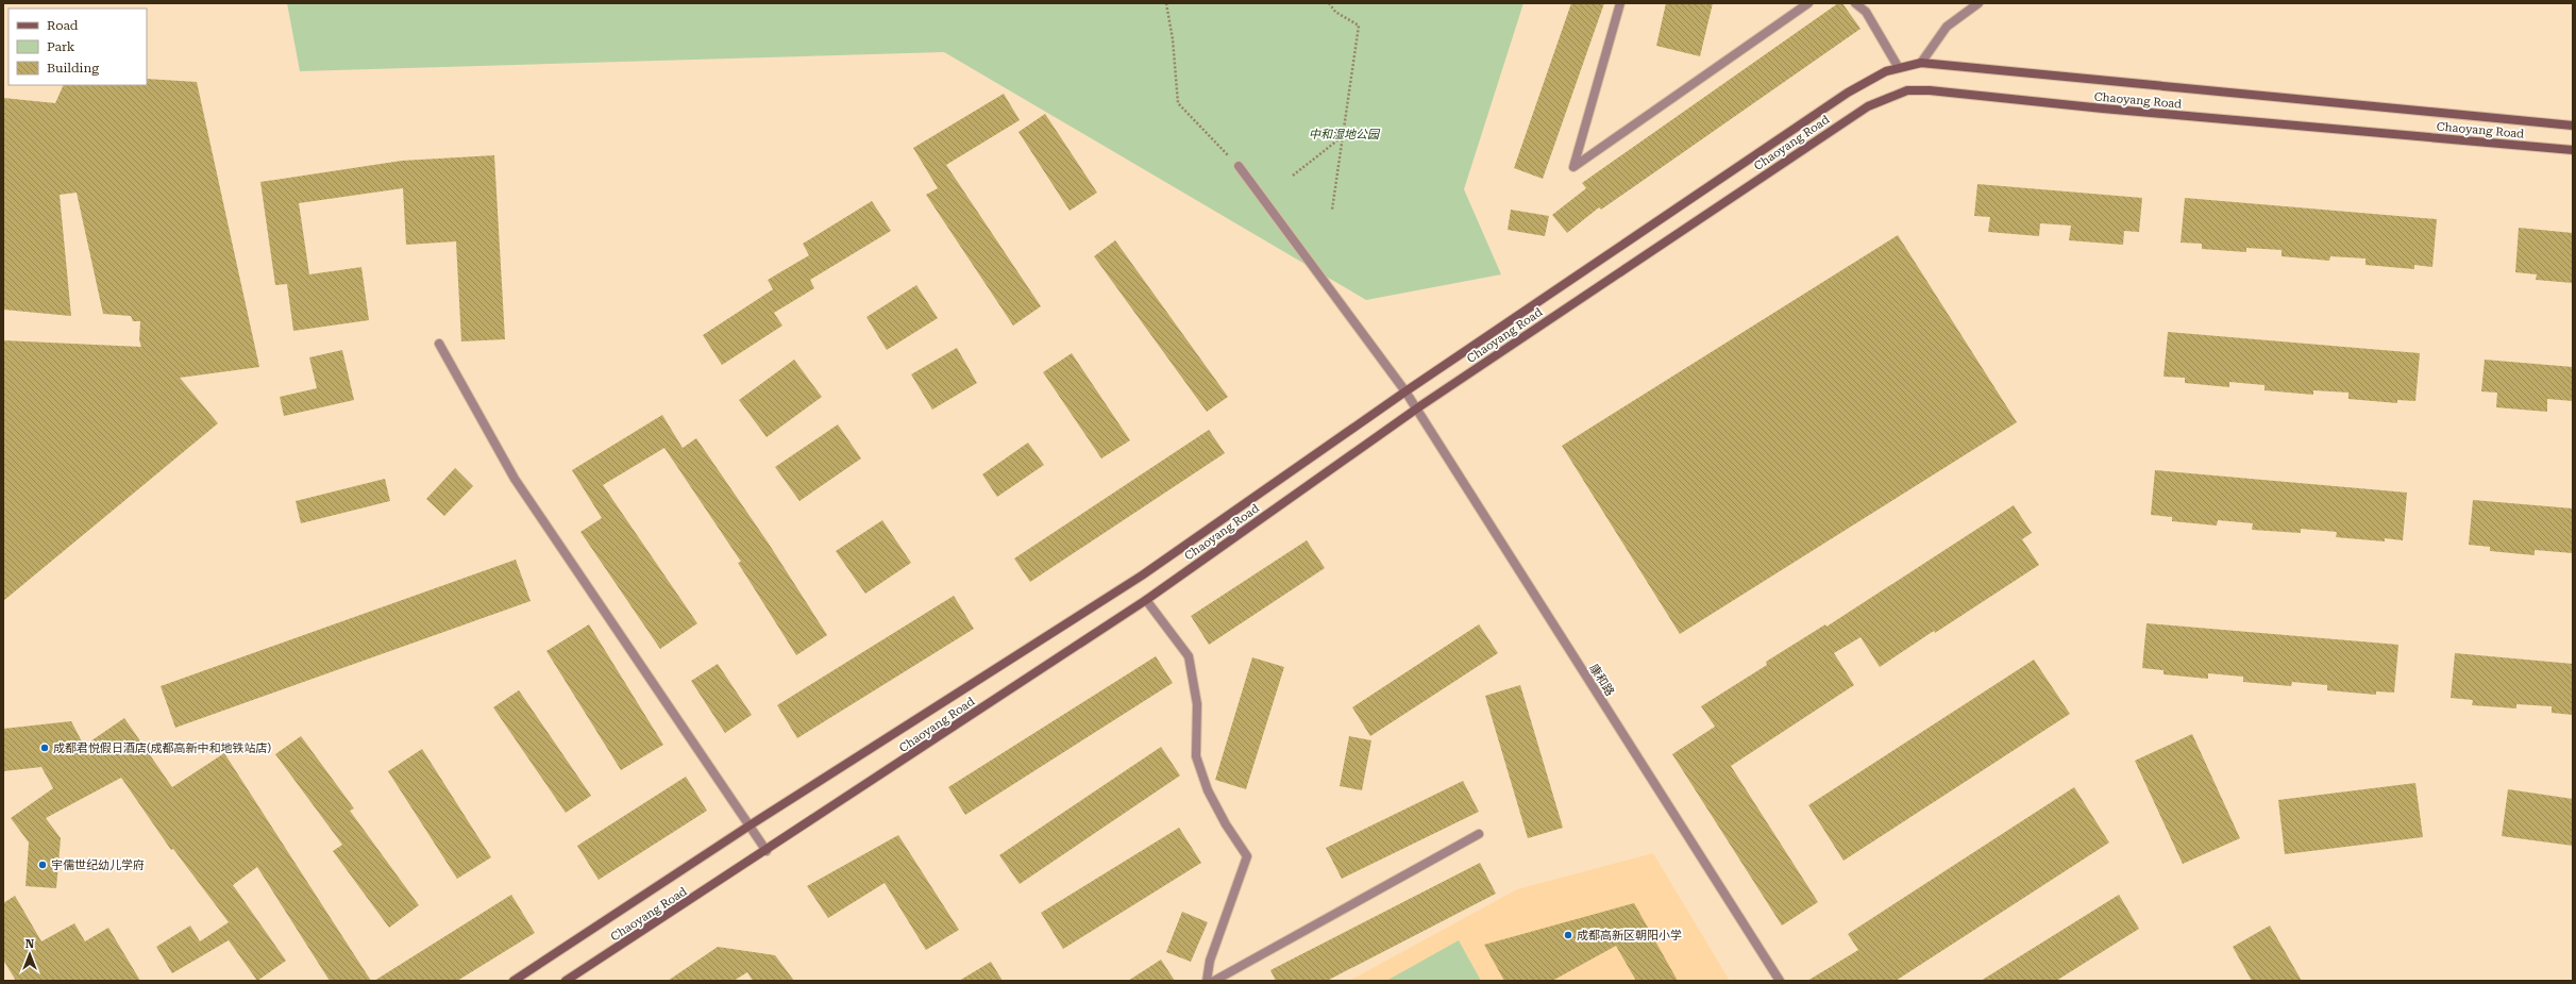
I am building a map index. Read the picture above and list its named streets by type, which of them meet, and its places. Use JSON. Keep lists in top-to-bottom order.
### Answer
{
  "streets": {
    "main road": ["Chaoyang Road"],
    "street": ["康和路"]
  },
  "crossings": [
    ["Chaoyang Road", "康和路"]
  ],
  "parks": ["中和湿地公园"],
  "places": ["成都君悦假日酒店(成都高新中和地铁站店)", "宇儒世纪幼儿学府", "成都高新区朝阳小学"],
  "legend": ["Road", "Park", "Building"],
  "north": "top"
}
